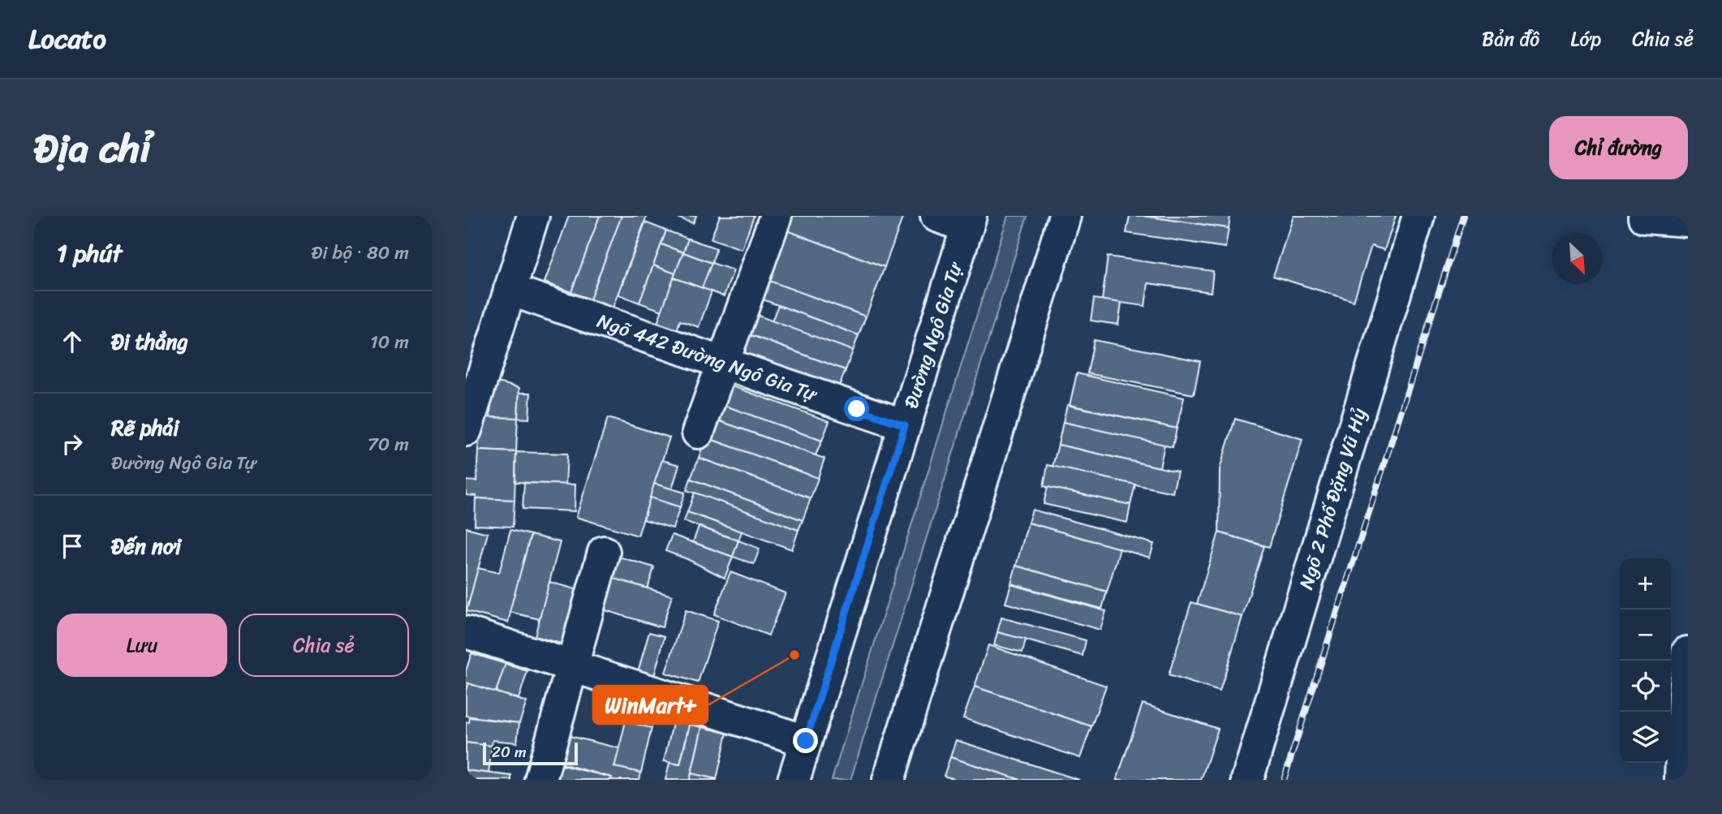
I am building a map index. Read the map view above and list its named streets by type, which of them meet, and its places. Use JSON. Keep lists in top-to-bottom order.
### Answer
{
  "streets": {
    "street": ["Đường Ngô Gia Tự", "Ngõ 442 Đường Ngô Gia Tự", "Ngõ 2 Phố Đặng Vũ Hỷ"]
  },
  "crossings": [
    ["Đường Ngô Gia Tự", "Ngõ 442 Đường Ngô Gia Tự"]
  ],
  "places": ["WinMart+"],
  "scale_bar": "20 m",
  "north": "bottom right",
  "page": {
    "header": "Locato",
    "nav": ["Bản đồ", "Lớp", "Chia sẻ"],
    "title": "Địa chỉ",
    "buttons": [
      "Chỉ đường",
      ["Lưu", "Chia sẻ"]
    ],
    "heading": ["1 phút", "Đi bộ · 80 m"],
    "list": [
      ["Đi thẳng", "10 m"],
      ["Rẽ phải", "Đường Ngô Gia Tự", "70 m"],
      "Đến nơi"
    ],
    "map_buttons": ["+", "−"],
    "scale": "20 m"
  }
}
